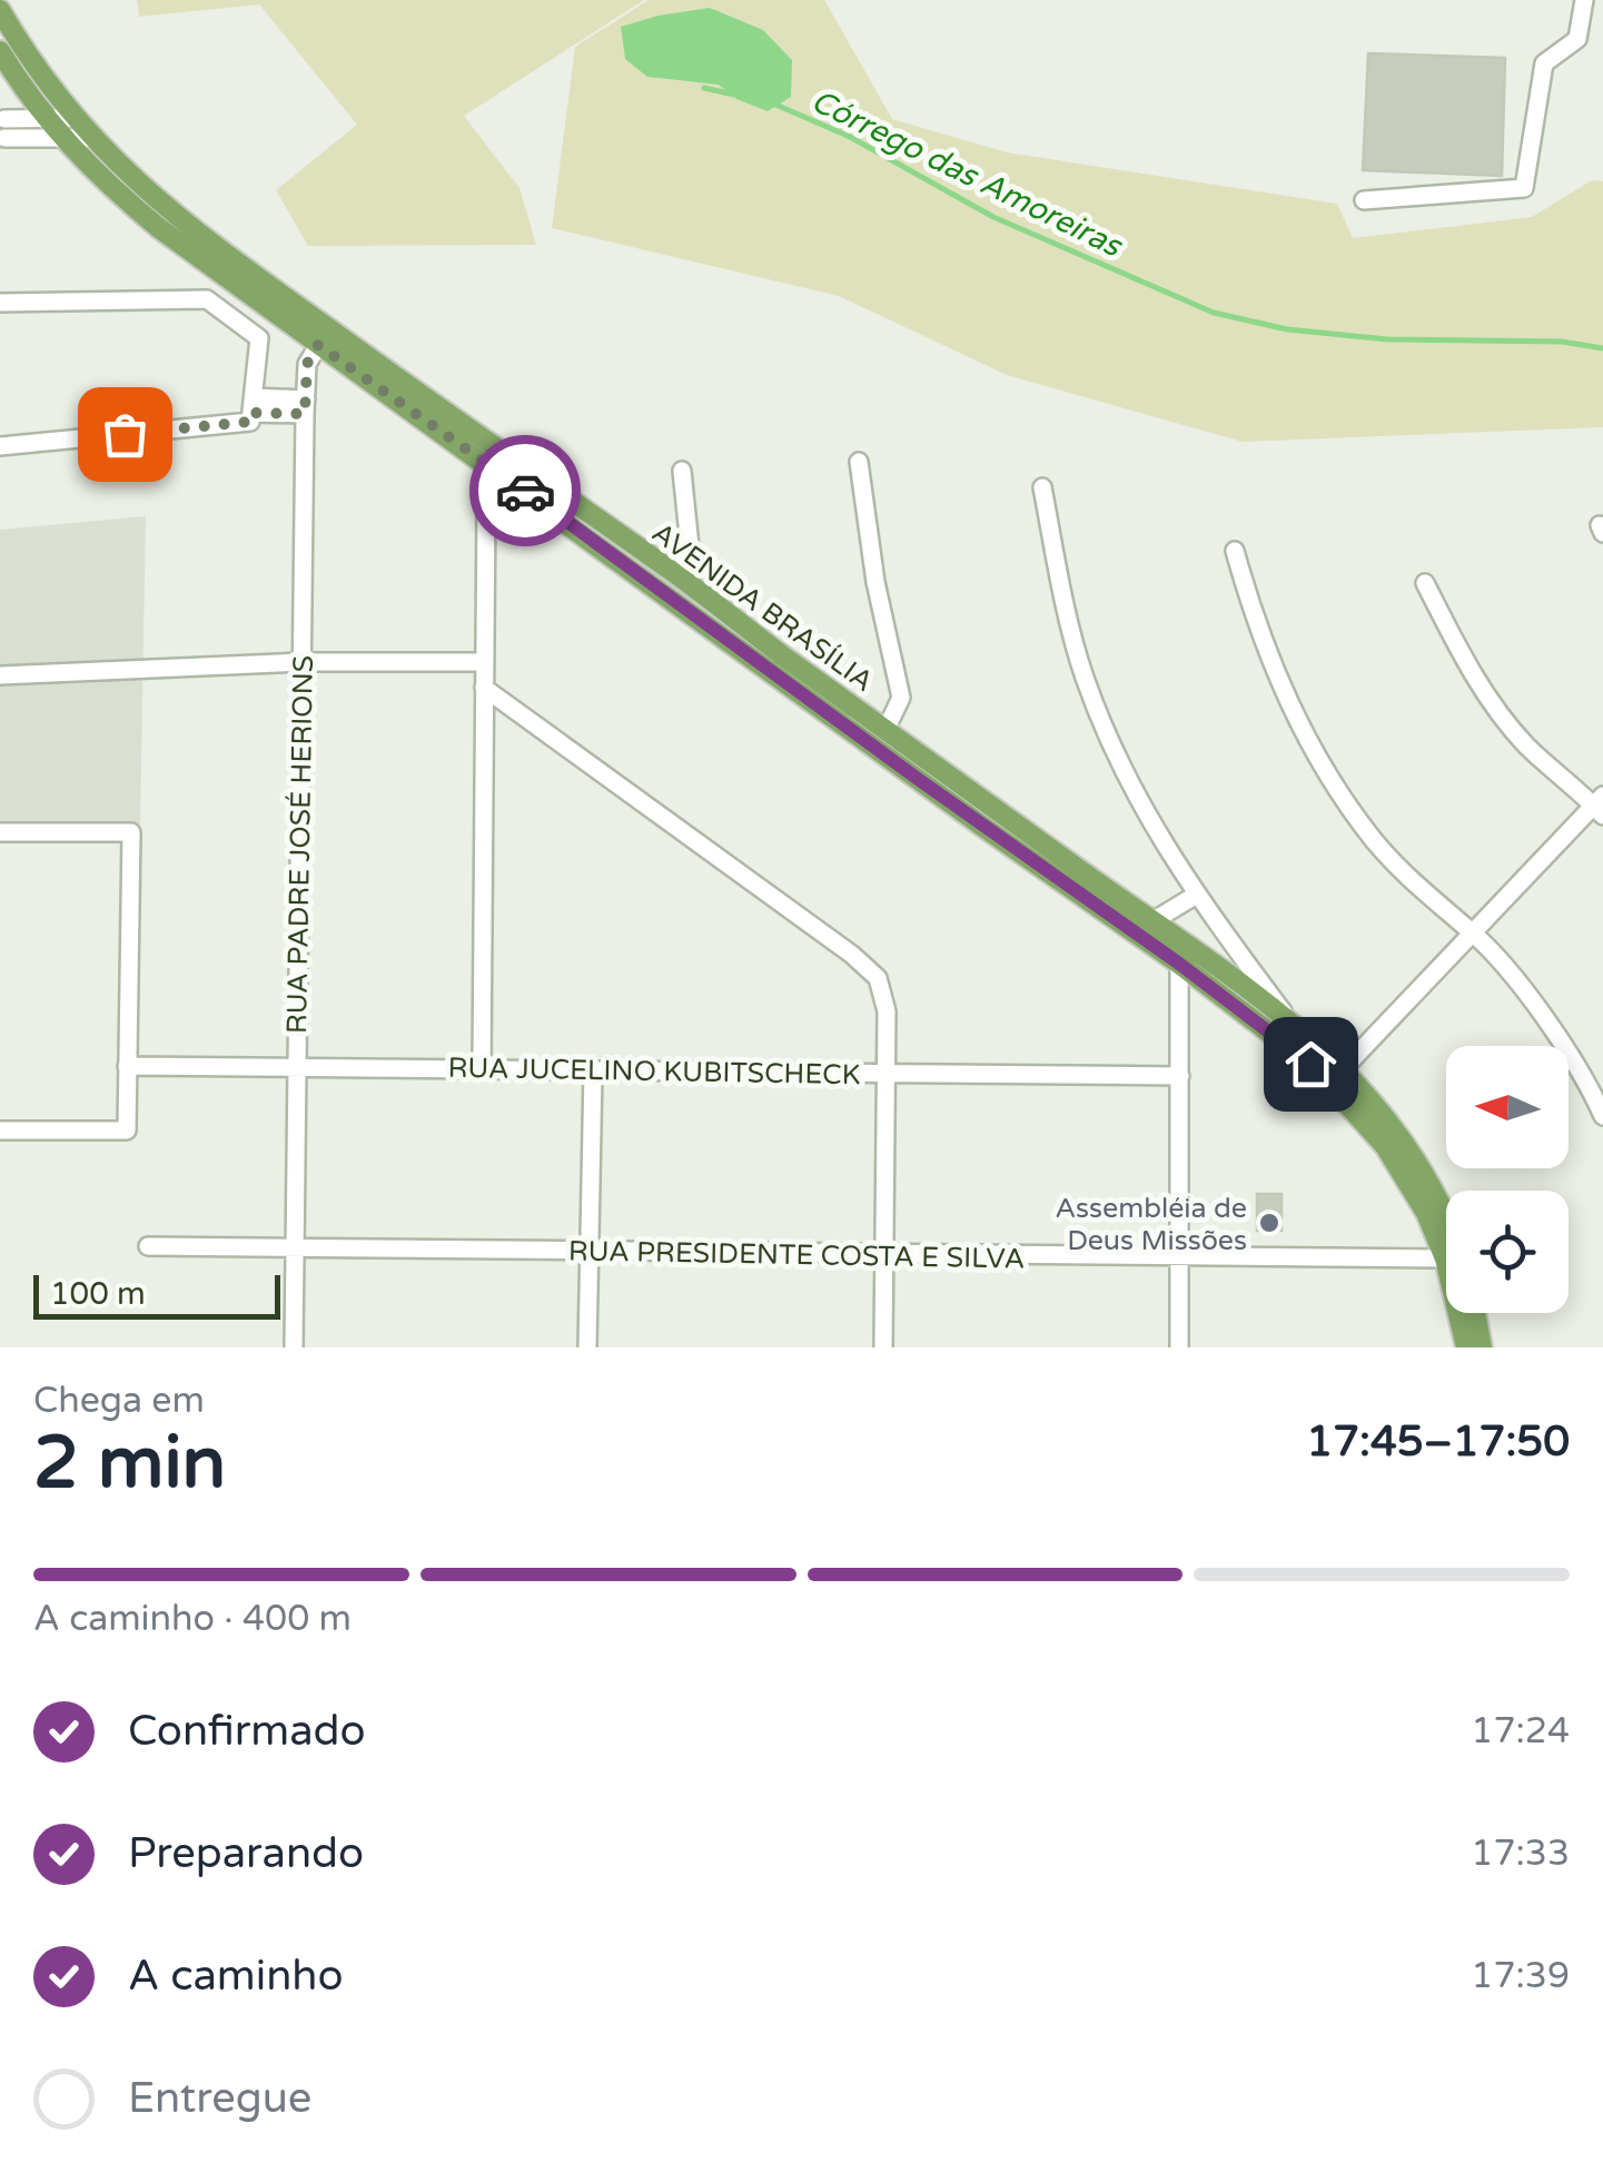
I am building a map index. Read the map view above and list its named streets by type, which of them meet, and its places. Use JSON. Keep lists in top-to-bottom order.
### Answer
{
  "streets": {
    "main road": ["AVENIDA BRASÍLIA"],
    "street": ["RUA PADRE JOSÉ HERIONS", "RUA JUCELINO KUBITSCHECK", "RUA PRESIDENTE COSTA E SILVA"]
  },
  "crossings": [
    ["AVENIDA BRASÍLIA", "RUA PADRE JOSÉ HERIONS"],
    ["AVENIDA BRASÍLIA", "RUA PRESIDENTE COSTA E SILVA"],
    ["RUA PADRE JOSÉ HERIONS", "RUA JUCELINO KUBITSCHECK"],
    ["RUA PADRE JOSÉ HERIONS", "RUA PRESIDENTE COSTA E SILVA"]
  ],
  "water": ["Córrego das Amoreiras"],
  "places": ["Assembléia de Deus Missões"],
  "scale_bar": "100 m",
  "north": "left",
  "page": {
    "scale": "100 m",
    "heading": ["2 min", "Chega em", "17:45–17:50"],
    "bar": "A caminho · 400 m",
    "list": [
      ["Confirmado", "17:24"],
      ["Preparando", "17:33"],
      ["A caminho", "17:39"],
      "Entregue"
    ]
  }
}
